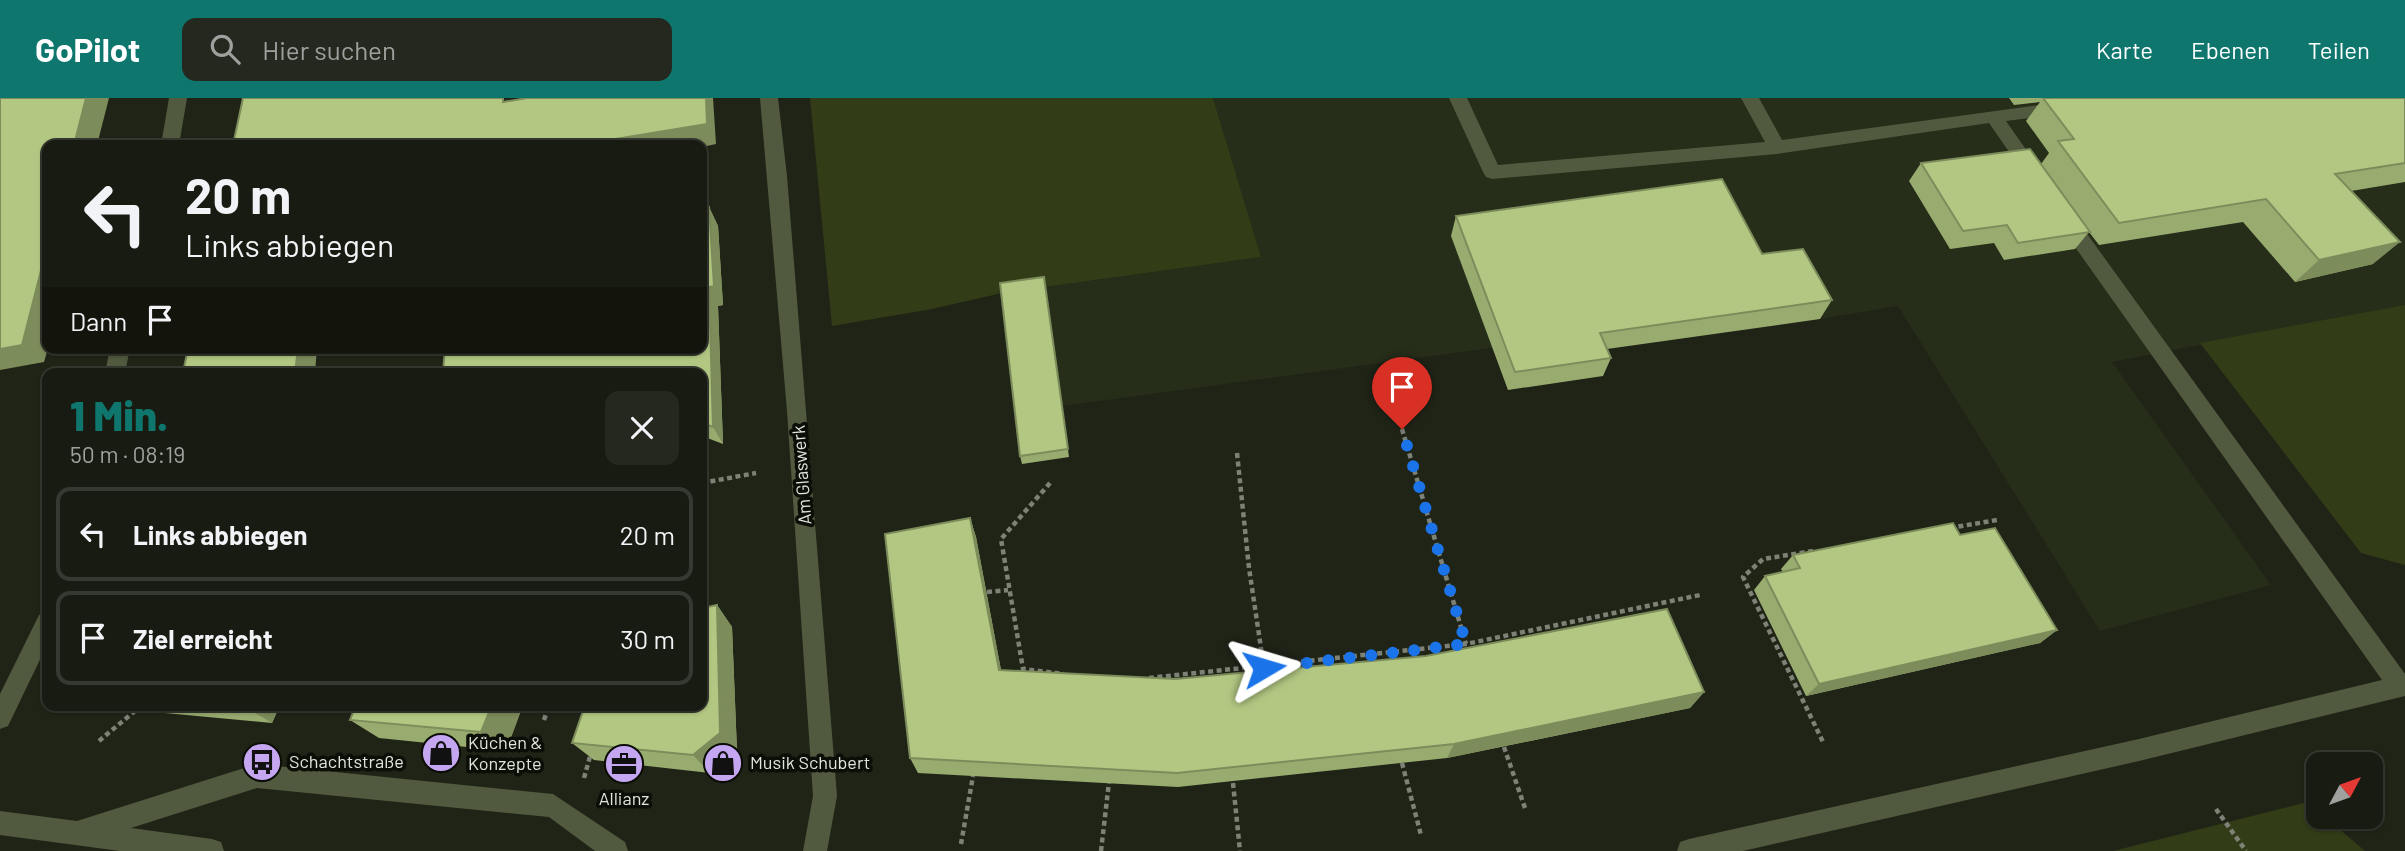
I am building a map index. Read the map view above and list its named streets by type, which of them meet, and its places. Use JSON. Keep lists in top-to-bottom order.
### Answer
{
  "streets": {
    "street": ["Am Glaswerk"]
  },
  "places": {
    "shop": ["Küchen & Konzepte", "Musik Schubert"],
    "bus stop": ["Schachtstraße"],
    "office": ["Allianz"]
  },
  "north": "top right",
  "page": {
    "header": "GoPilot",
    "search": "Hier suchen",
    "nav": ["Karte", "Ebenen", "Teilen"],
    "turn": ["20 m", "Links abbiegen"],
    "then": "Dann",
    "heading": ["1 Min.", "50 m · 08:19"],
    "list": [
      {
        "name": "Links abbiegen",
        "value": "20 m"
      },
      {
        "name": "Ziel erreicht",
        "value": "30 m"
      }
    ]
  }
}
